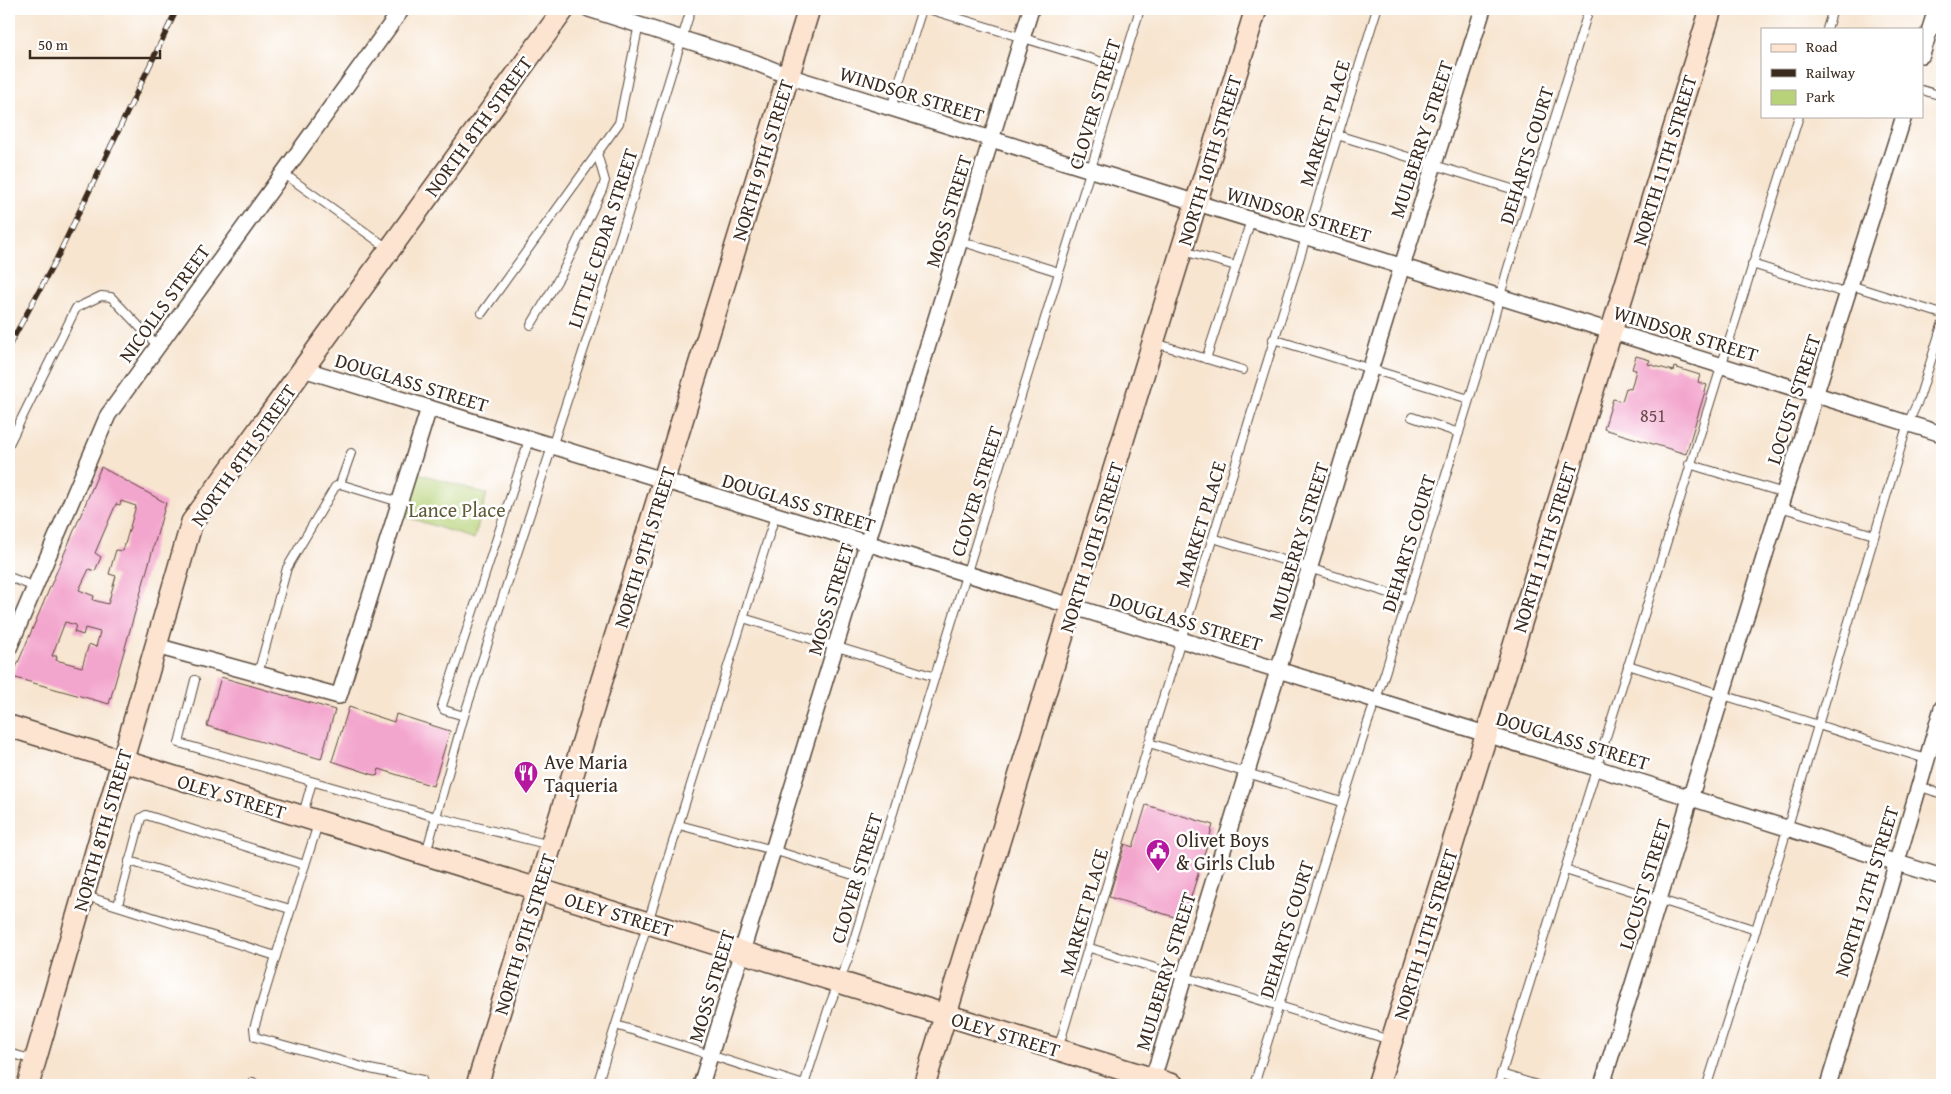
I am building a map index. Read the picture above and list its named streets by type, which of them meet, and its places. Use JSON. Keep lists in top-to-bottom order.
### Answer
{
  "streets": {
    "street": [
      "WINDSOR STREET",
      "NORTH 8TH STREET",
      "MULBERRY STREET",
      "NORTH 9TH STREET",
      "NORTH 10TH STREET",
      "NORTH 11TH STREET",
      "MOSS STREET",
      "NICOLLS STREET",
      "DOUGLASS STREET",
      "LOCUST STREET",
      "OLEY STREET",
      "NORTH 12TH STREET"
    ],
    "lane": [
      "CLOVER STREET",
      "MARKET PLACE",
      "DEHARTS COURT",
      "LITTLE CEDAR STREET"
    ]
  },
  "crossings": [
    ["WINDSOR STREET", "CLOVER STREET"],
    ["WINDSOR STREET", "MARKET PLACE"],
    ["WINDSOR STREET", "MULBERRY STREET"],
    ["WINDSOR STREET", "DEHARTS COURT"],
    ["WINDSOR STREET", "NORTH 9TH STREET"],
    ["WINDSOR STREET", "NORTH 10TH STREET"],
    ["WINDSOR STREET", "NORTH 11TH STREET"],
    ["WINDSOR STREET", "MOSS STREET"],
    ["WINDSOR STREET", "LITTLE CEDAR STREET"],
    ["WINDSOR STREET", "LOCUST STREET"],
    ["CLOVER STREET", "DOUGLASS STREET"],
    ["CLOVER STREET", "OLEY STREET"],
    ["MARKET PLACE", "DOUGLASS STREET"],
    ["MARKET PLACE", "OLEY STREET"],
    ["NORTH 8TH STREET", "DOUGLASS STREET"],
    ["NORTH 8TH STREET", "OLEY STREET"],
    ["MULBERRY STREET", "DOUGLASS STREET"],
    ["MULBERRY STREET", "OLEY STREET"],
    ["DEHARTS COURT", "DOUGLASS STREET"],
    ["NORTH 9TH STREET", "DOUGLASS STREET"],
    ["NORTH 9TH STREET", "OLEY STREET"],
    ["NORTH 10TH STREET", "DOUGLASS STREET"],
    ["NORTH 10TH STREET", "OLEY STREET"],
    ["NORTH 11TH STREET", "DOUGLASS STREET"],
    ["MOSS STREET", "DOUGLASS STREET"],
    ["MOSS STREET", "OLEY STREET"],
    ["LITTLE CEDAR STREET", "DOUGLASS STREET"],
    ["LITTLE CEDAR STREET", "OLEY STREET"],
    ["DOUGLASS STREET", "LOCUST STREET"],
    ["DOUGLASS STREET", "NORTH 12TH STREET"]
  ],
  "parks": ["Lance Place"],
  "places": {
    "restaurant": ["Ave Maria Taqueria"],
    "public building": ["Olivet Boys & Girls Club"]
  },
  "house_numbers": ["851"],
  "legend": ["Road", "Railway", "Park"],
  "scale_bar": "50 m"
}
